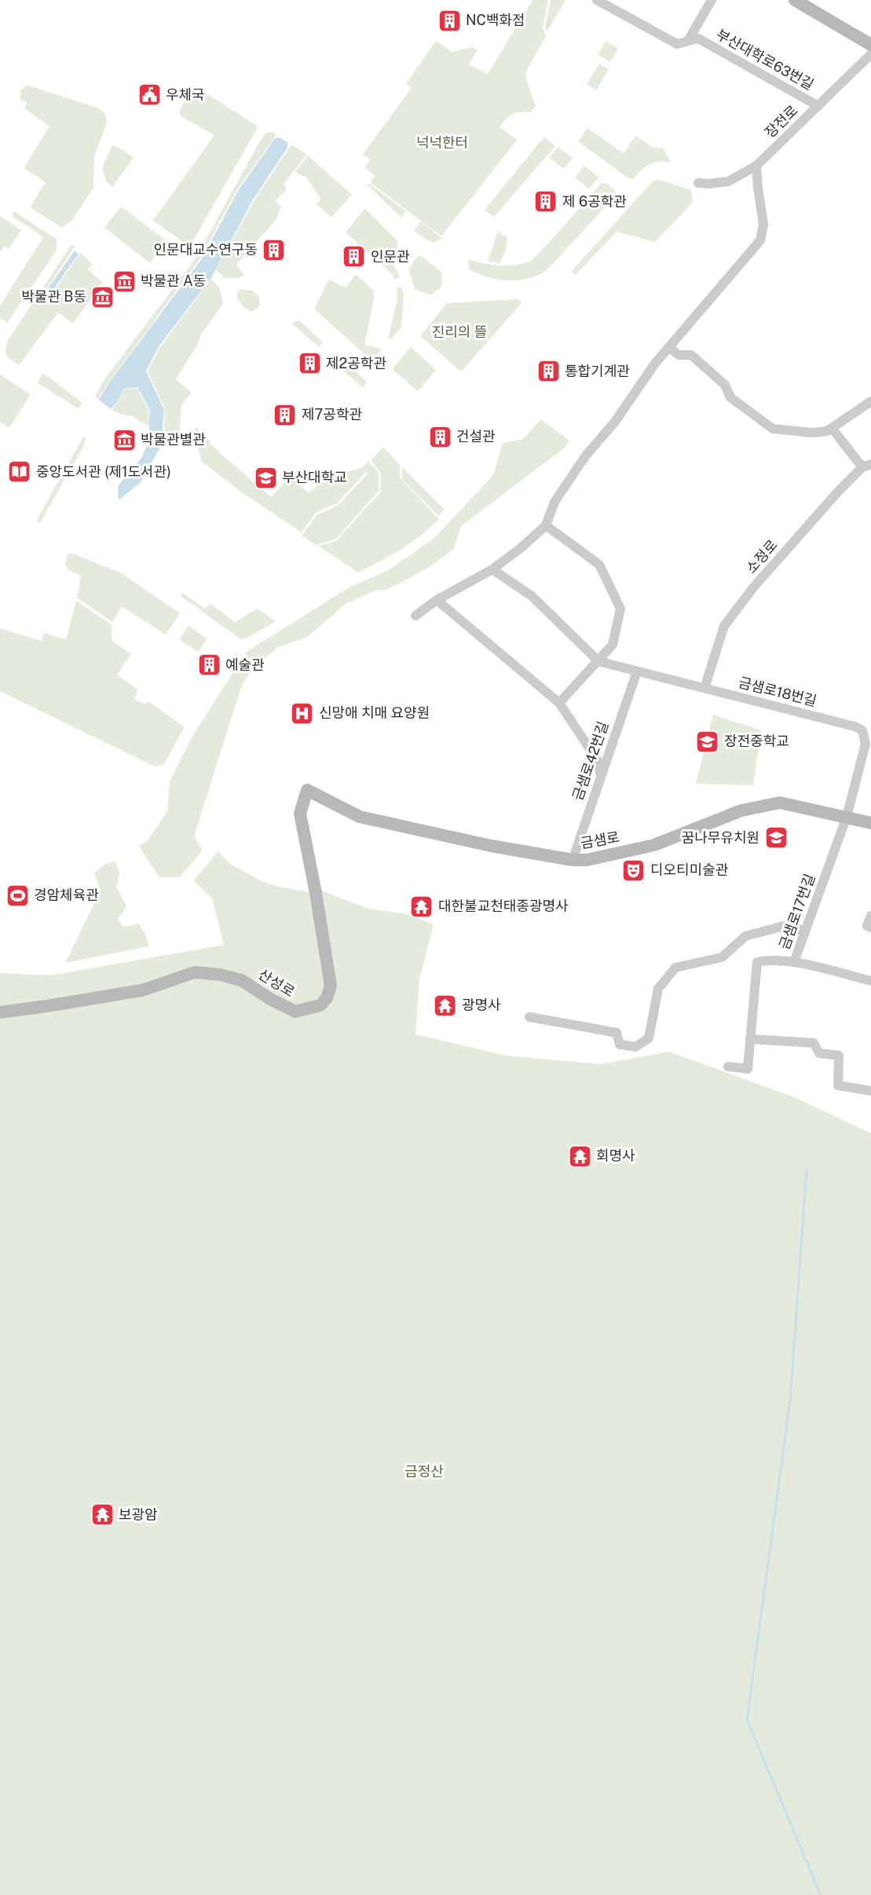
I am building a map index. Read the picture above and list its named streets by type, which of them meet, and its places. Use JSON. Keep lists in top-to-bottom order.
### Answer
{
  "streets": {
    "main road": ["금샘로", "산성로"],
    "street": [
      "부산대학로63번길",
      "장전로",
      "소정로",
      "금샘로18번길",
      "금샘로42번길",
      "금샘로17번길"
    ]
  },
  "crossings": [
    ["부산대학로63번길", "장전로"],
    ["소정로", "금샘로18번길"],
    ["금샘로18번길", "금샘로42번길"],
    ["금샘로18번길", "금샘로"],
    ["금샘로18번길", "금샘로17번길"],
    ["금샘로42번길", "금샘로"],
    ["금샘로", "금샘로17번길"],
    ["금샘로", "산성로"]
  ],
  "parks": ["넉넉한터", "진리의 뜰", "금정산"],
  "places": {
    "building": [
      "NC백화점",
      "제 6공학관",
      "인문대교수연구동",
      "인문관",
      "제2공학관",
      "통합기계관",
      "제7공학관",
      "건설관",
      "예술관"
    ],
    "public building": ["우체국"],
    "museum": ["박물관 A동", "박물관 B동", "박물관별관"],
    "library": ["중앙도서관 (제1도서관)"],
    "school or university": ["부산대학교", "장전중학교", "꿈나무유치원"],
    "hospital": ["신망애 치매 요양원"],
    "theatre": ["디오티미술관"],
    "sports": ["경암체육관"],
    "temple": [
      "대한불교천태종광명사",
      "광명사",
      "회명사",
      "보광암"
    ]
  }
}
